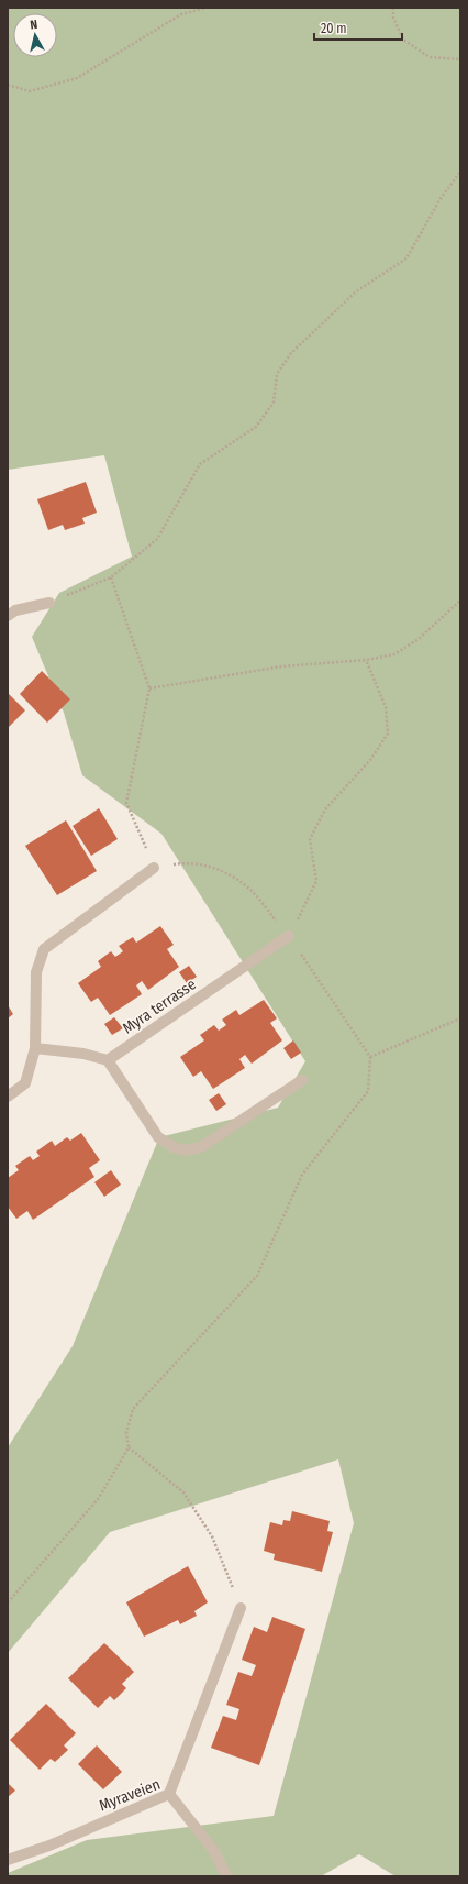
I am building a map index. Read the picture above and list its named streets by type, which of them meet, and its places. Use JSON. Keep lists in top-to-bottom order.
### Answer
{
  "streets": {
    "street": ["Myra terrasse", "Myraveien"]
  },
  "scale_bar": "20 m",
  "north": "top"
}
